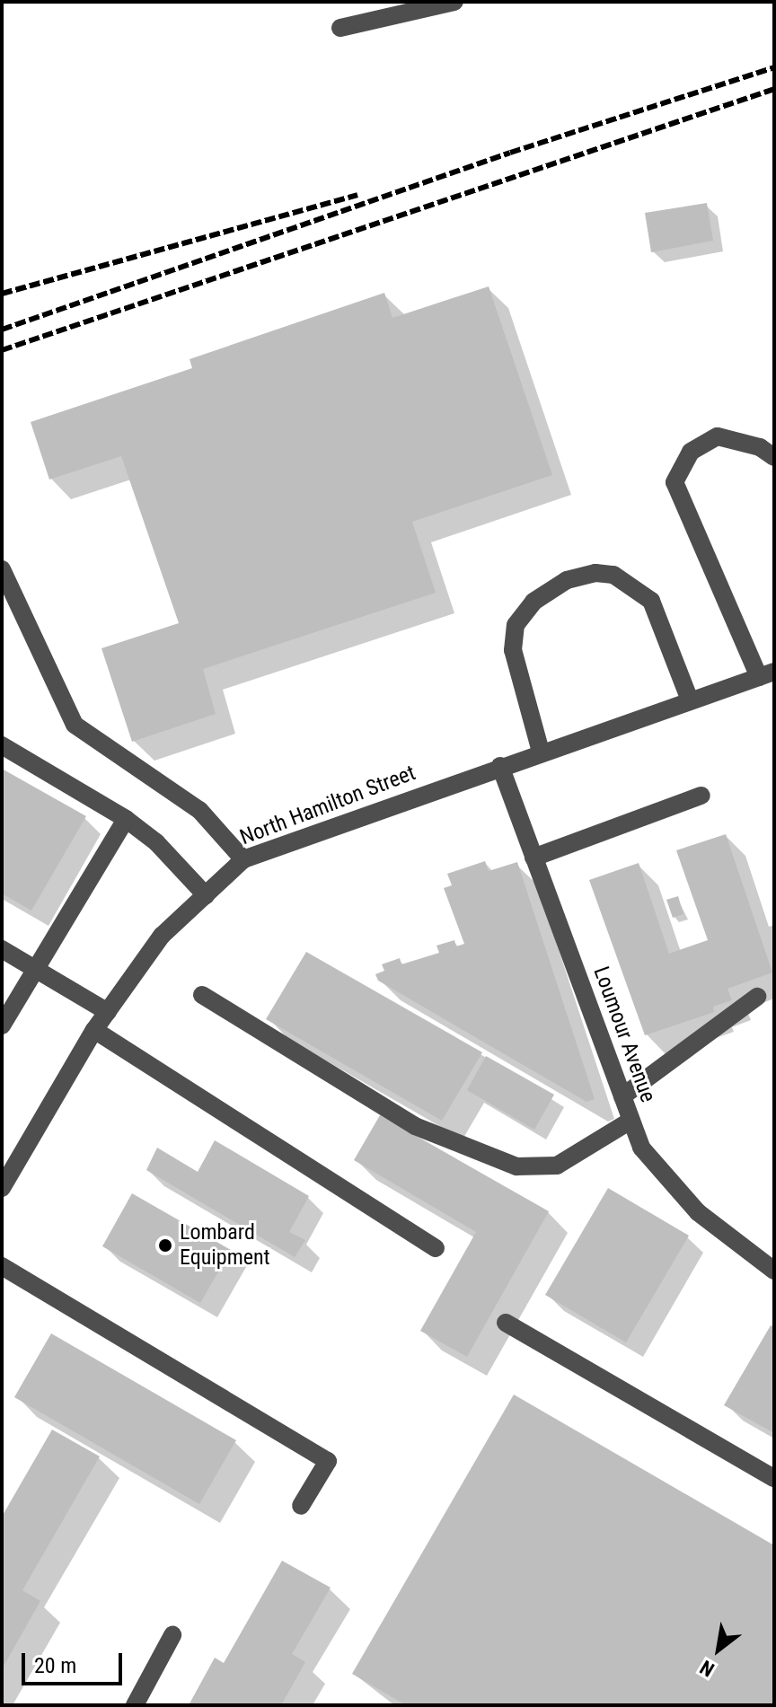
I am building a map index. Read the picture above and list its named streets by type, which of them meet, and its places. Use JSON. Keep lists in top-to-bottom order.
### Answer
{
  "streets": {
    "street": ["North Hamilton Street", "Loumour Avenue"]
  },
  "crossings": [
    ["North Hamilton Street", "Loumour Avenue"]
  ],
  "places": ["Lombard Equipment"],
  "scale_bar": "20 m",
  "north": "bottom left"
}
